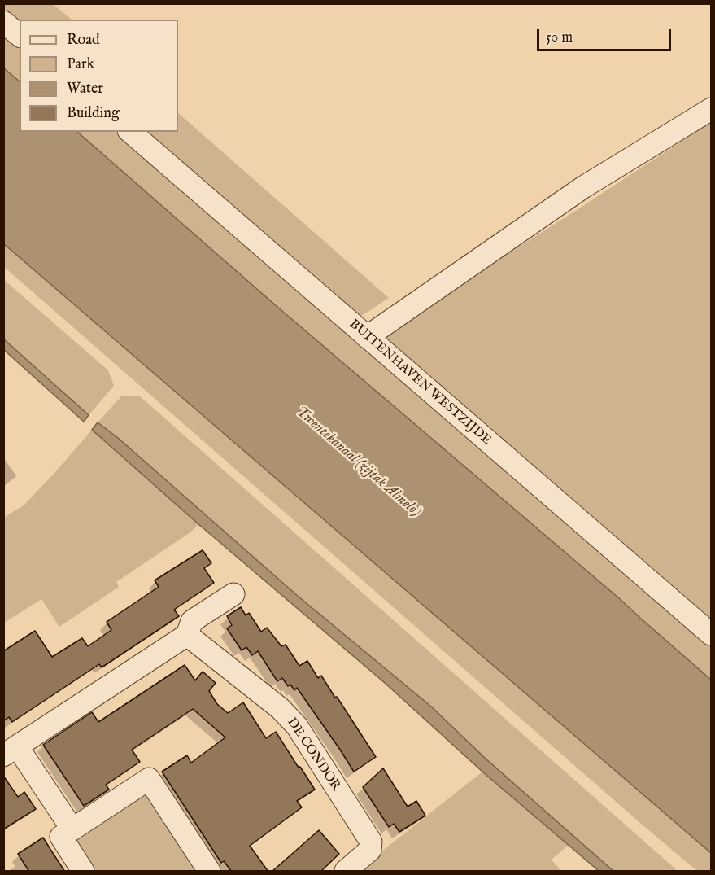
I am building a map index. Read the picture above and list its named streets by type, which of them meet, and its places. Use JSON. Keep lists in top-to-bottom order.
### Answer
{
  "streets": {
    "street": ["BUITENHAVEN WESTZIJDE", "DE CONDOR"]
  },
  "water": ["Twentekanaal (zijtak Almelo)"],
  "legend": [
    "Road",
    "Park",
    "Water",
    "Building"
  ],
  "scale_bar": "50 m"
}
